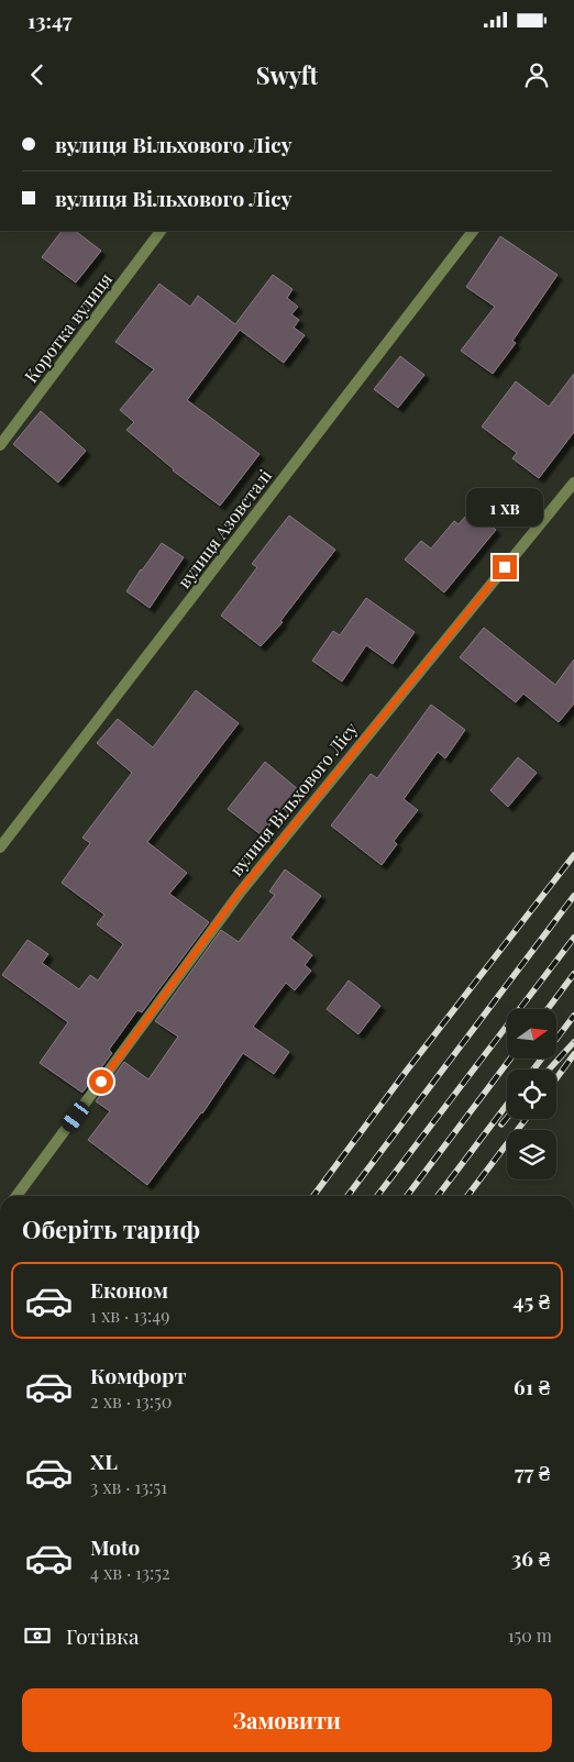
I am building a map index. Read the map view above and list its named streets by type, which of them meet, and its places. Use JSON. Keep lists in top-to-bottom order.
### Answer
{
  "streets": {
    "street": ["Коротка вулиця", "вулиця Азовсталі", "вулиця Вільхового Лісу"]
  },
  "north": "right",
  "page": {
    "status": "13:47",
    "header": "Swyft",
    "banner": ["вулиця Вільхового Лісу", "вулиця Вільхового Лісу"],
    "bubble": "1 хв",
    "heading": "Оберіть тариф",
    "list": [
      {
        "name": "Економ",
        "note": "1 хв · 13:49",
        "value": "45 ₴"
      },
      {
        "name": "Комфорт",
        "note": "2 хв · 13:50",
        "value": "61 ₴"
      },
      {
        "name": "XL",
        "note": "3 хв · 13:51",
        "value": "77 ₴"
      },
      {
        "name": "Moto",
        "note": "4 хв · 13:52",
        "value": "36 ₴"
      }
    ],
    "pay": ["Готівка", "150 m"],
    "buttons": "Замовити"
  }
}
